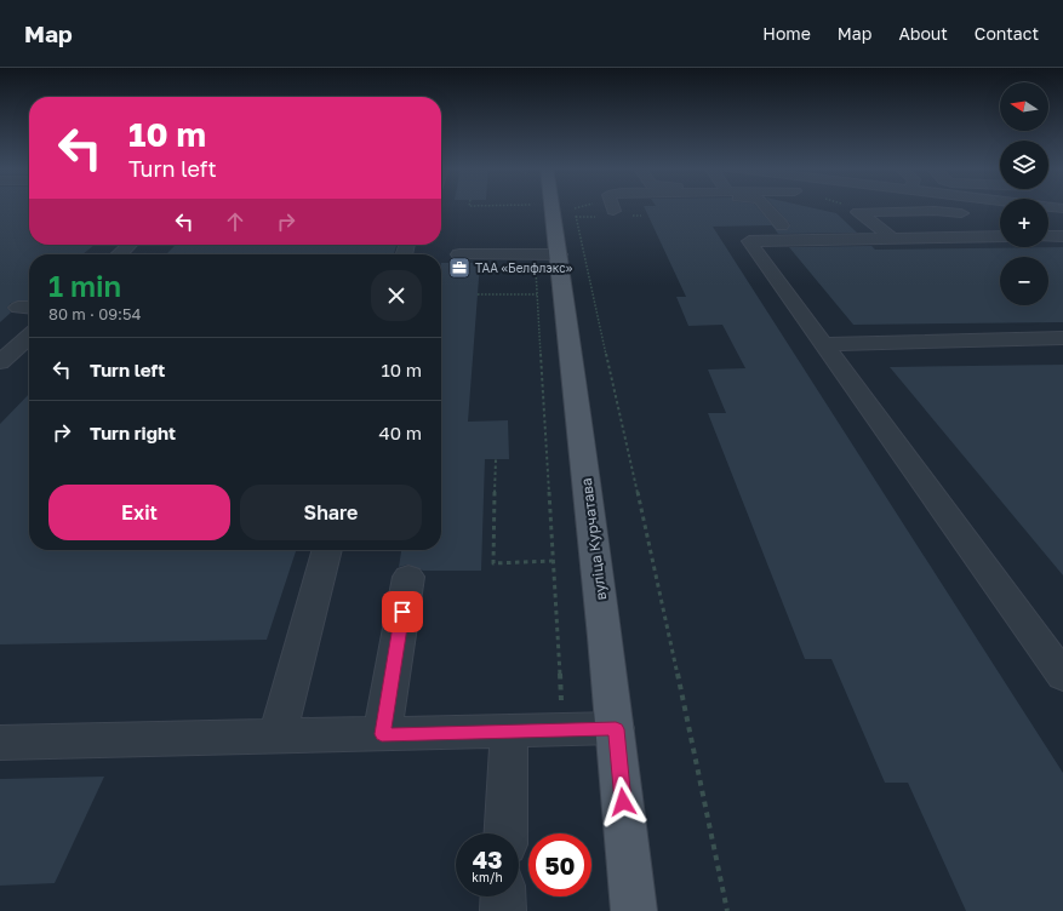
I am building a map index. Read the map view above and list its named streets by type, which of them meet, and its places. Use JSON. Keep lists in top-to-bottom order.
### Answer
{
  "streets": {
    "main road": ["вуліца Курчатава"]
  },
  "places": {
    "office": ["ТАА «Белфлэкс»"]
  },
  "north": "left",
  "page": {
    "header": "Map",
    "nav": [
      "Home",
      "Map",
      "About",
      "Contact"
    ],
    "map_buttons": ["+", "−"],
    "turn": ["10 m", "Turn left"],
    "heading": ["1 min", "80 m · 09:54"],
    "list": [
      {
        "name": "Turn left",
        "value": "10 m"
      },
      {
        "name": "Turn right",
        "value": "40 m"
      }
    ],
    "buttons": ["Exit", "Share"],
    "speed": "43 km/h",
    "limit": "50"
  }
}
